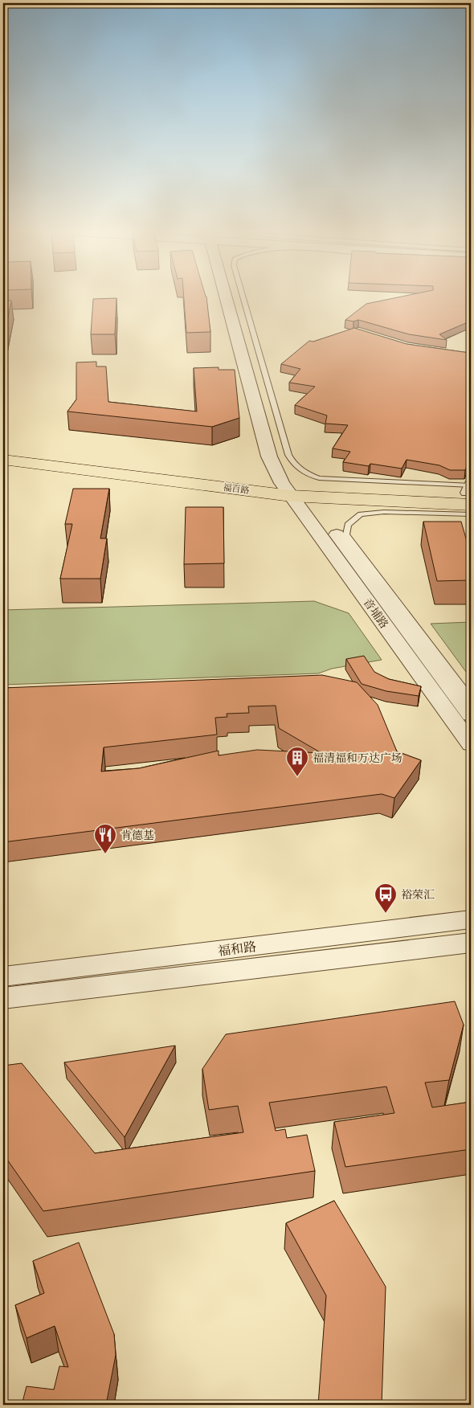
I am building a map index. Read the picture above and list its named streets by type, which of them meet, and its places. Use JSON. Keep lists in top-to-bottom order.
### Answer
{
  "streets": {
    "main road": ["福百路"],
    "street": ["音埔路", "福和路"]
  },
  "crossings": [
    ["福百路", "音埔路"]
  ],
  "places": {
    "building": ["福清福和万达广场"],
    "restaurant": ["肯德基"],
    "bus stop": ["裕荣汇"]
  }
}
